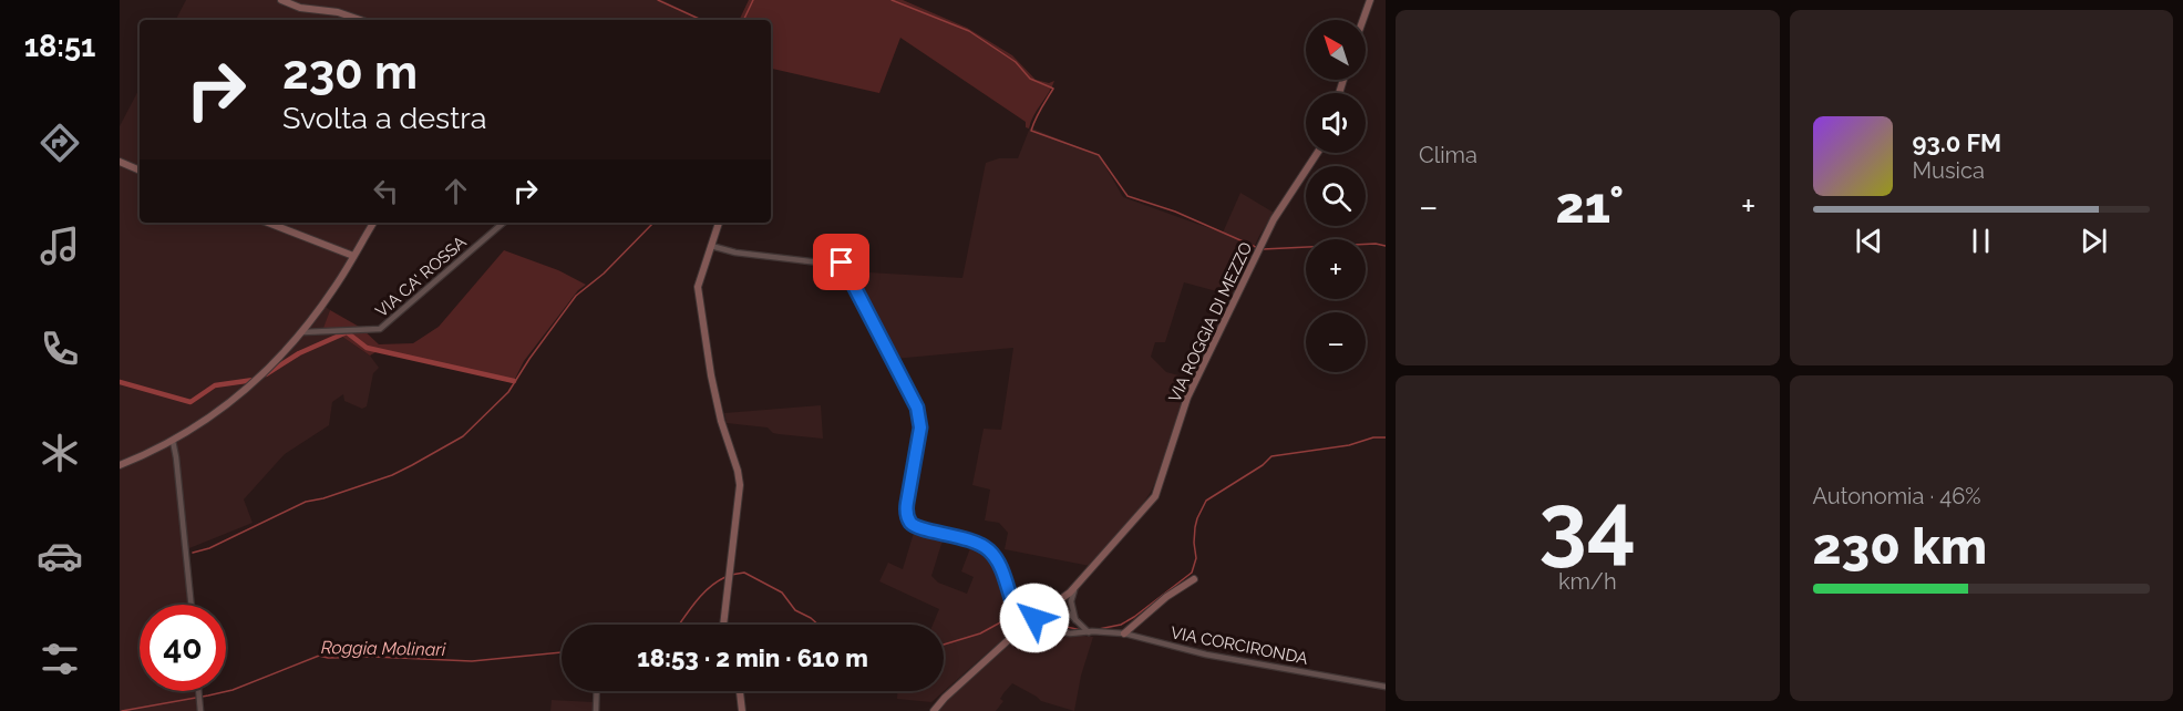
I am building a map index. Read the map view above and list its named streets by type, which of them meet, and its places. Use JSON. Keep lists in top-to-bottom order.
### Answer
{
  "streets": {
    "street": ["VIA CA' ROSSA", "VIA ROGGIA DI MEZZO", "VIA CORCIRONDA"]
  },
  "water": ["Roggia Molinari"],
  "north": "top left",
  "page": {
    "tabs": "18:51",
    "tile": [
      "Clima",
      ["34", "km/h"],
      ["Autonomia · 46%", "230 km"]
    ],
    "map_buttons": ["+", "−"],
    "turn": ["230 m", "Svolta a destra"],
    "song": ["93.0 FM", "Musica"],
    "heat": ["−", "21°", "+"],
    "limit": "40",
    "trip": "18:53 · 2 min · 610 m"
  }
}
